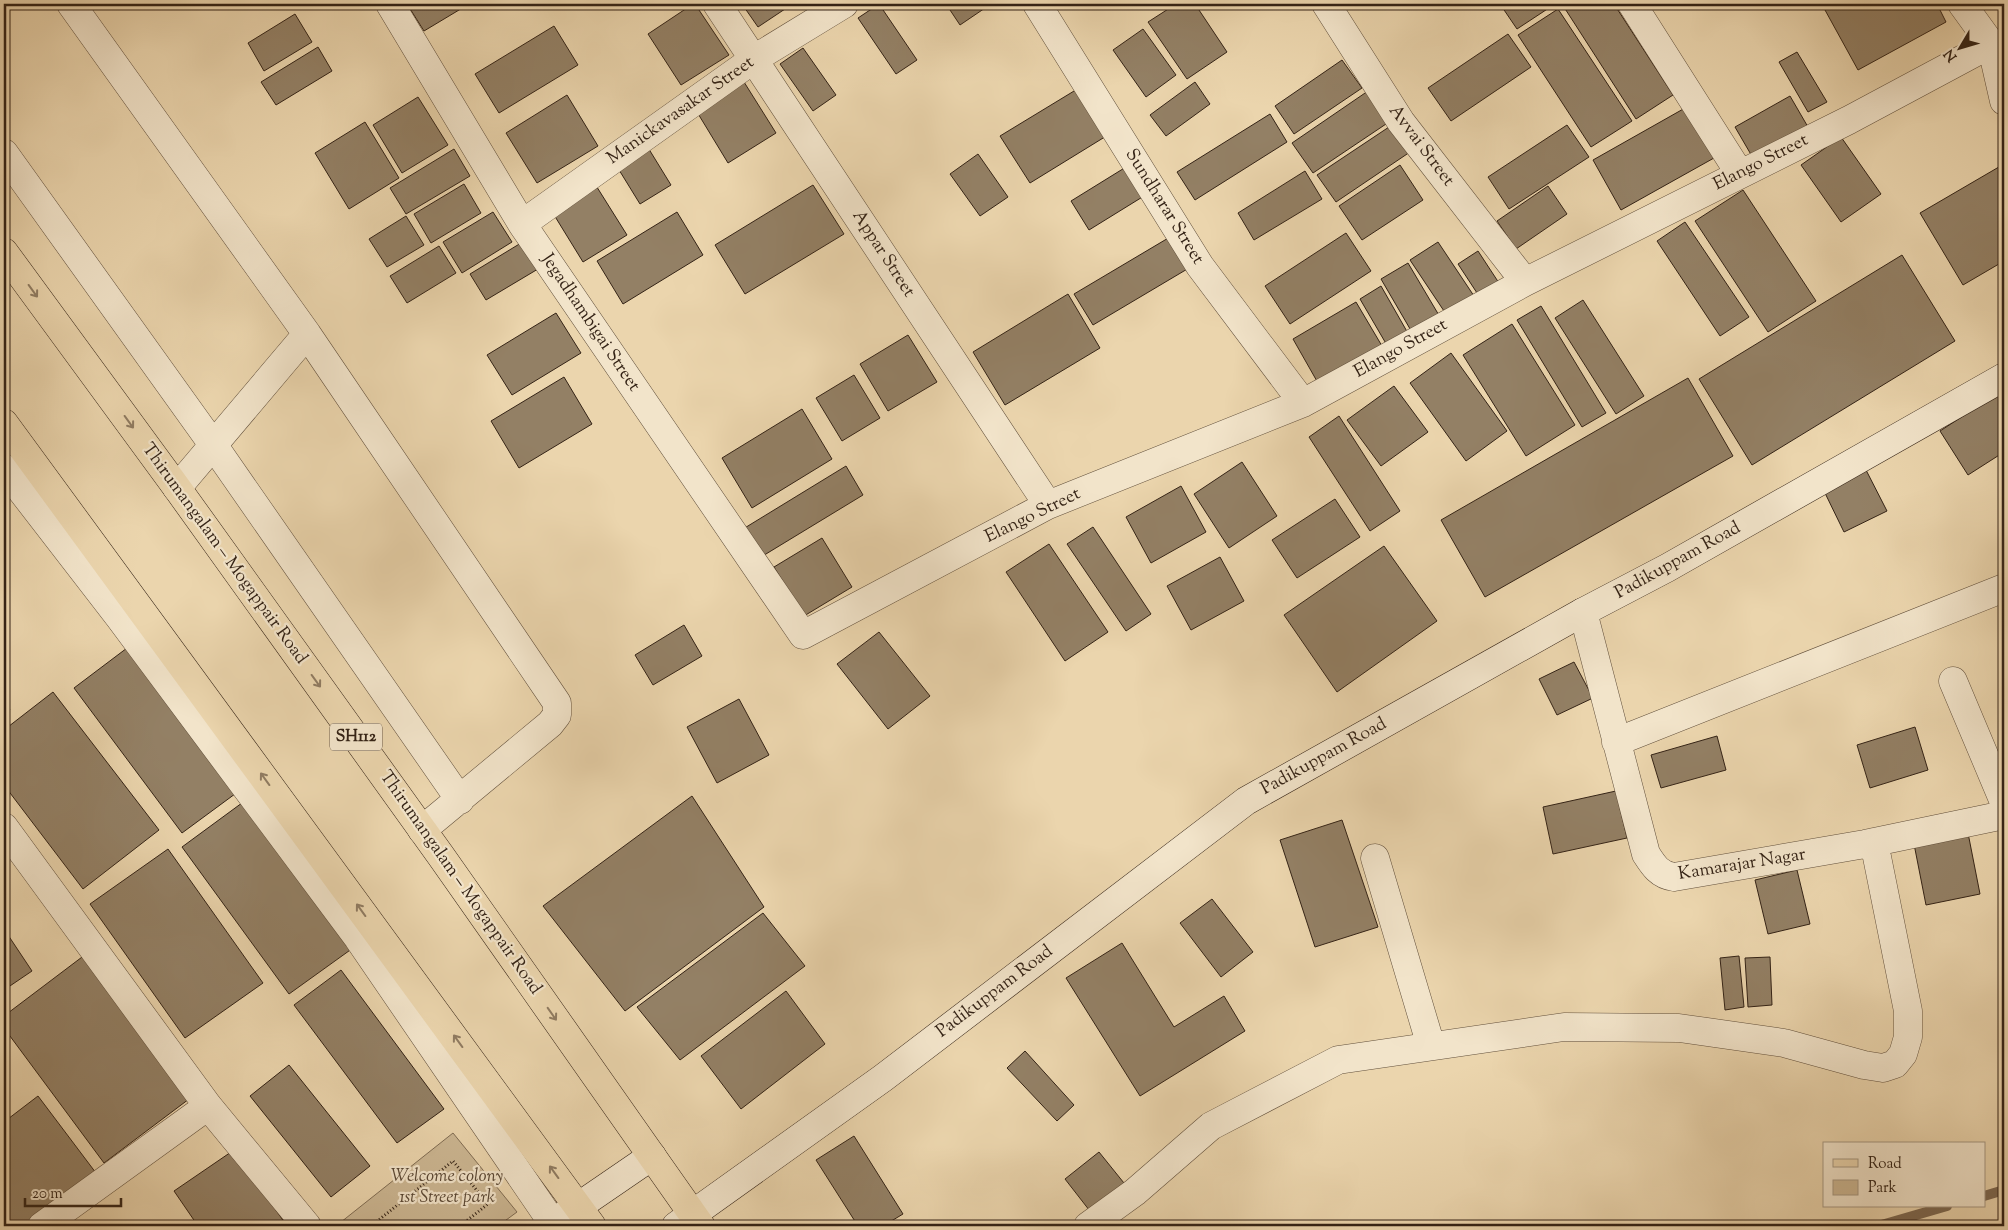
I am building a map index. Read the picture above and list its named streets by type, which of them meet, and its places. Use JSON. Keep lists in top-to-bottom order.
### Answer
{
  "streets": {
    "main road": ["Thirumangalam – Mogappair Road", "SH112"],
    "street": [
      "Manickavasakar Street",
      "Avvai Street",
      "Elango Street",
      "Sundharar Street",
      "Appar Street",
      "Jegadhambigai Street",
      "Padikuppam Road",
      "Kamarajar Nagar"
    ]
  },
  "crossings": [
    ["Manickavasakar Street", "Appar Street"],
    ["Manickavasakar Street", "Jegadhambigai Street"],
    ["Avvai Street", "Elango Street"],
    ["Elango Street", "Sundharar Street"],
    ["Elango Street", "Appar Street"],
    ["Elango Street", "Jegadhambigai Street"],
    ["Thirumangalam – Mogappair Road", "Padikuppam Road"],
    ["Padikuppam Road", "Kamarajar Nagar"]
  ],
  "parks": ["Welcome colony 1st Street park"],
  "legend": ["Road", "Park"],
  "scale_bar": "20 m",
  "north": "bottom left"
}
